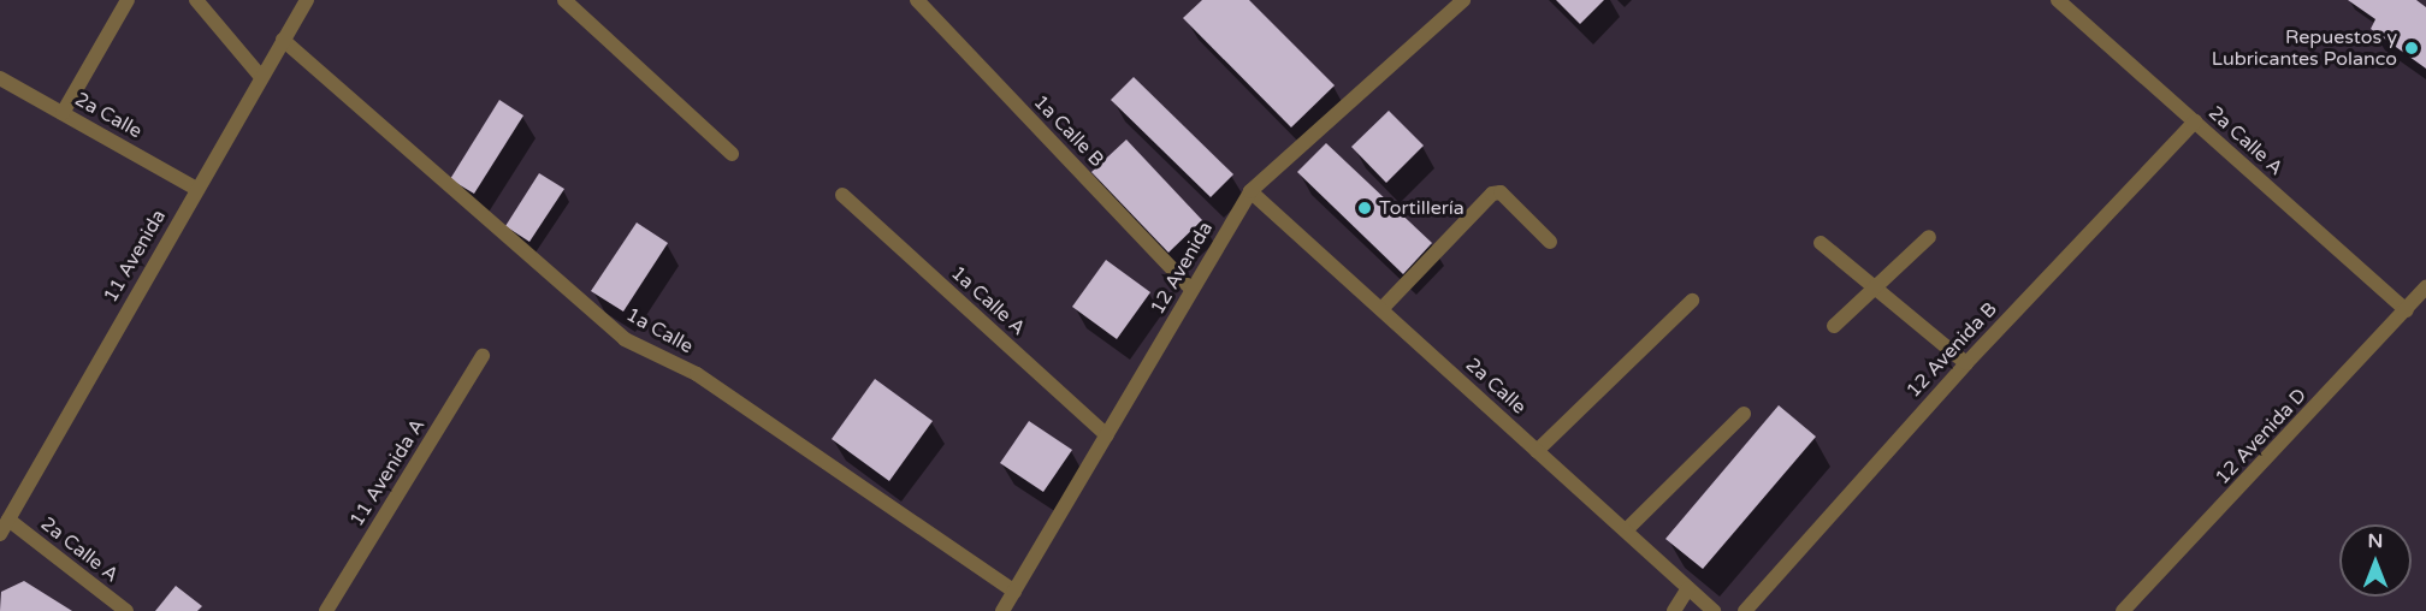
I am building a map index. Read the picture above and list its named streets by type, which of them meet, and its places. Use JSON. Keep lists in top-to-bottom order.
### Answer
{
  "streets": {
    "street": [
      "2a Calle",
      "1a Calle B",
      "2a Calle A",
      "11 Avenida",
      "12 Avenida",
      "1a Calle A",
      "1a Calle",
      "12 Avenida B",
      "12 Avenida D",
      "11 Avenida A"
    ]
  },
  "crossings": [
    ["2a Calle", "11 Avenida"],
    ["2a Calle", "12 Avenida"],
    ["1a Calle B", "12 Avenida"],
    ["2a Calle A", "11 Avenida"],
    ["2a Calle A", "12 Avenida B"],
    ["2a Calle A", "12 Avenida D"],
    ["11 Avenida", "1a Calle"],
    ["12 Avenida", "1a Calle A"],
    ["12 Avenida", "1a Calle"]
  ],
  "places": ["Repuestos y Lubricantes Polanco", "Tortillería"],
  "north": "top"
}
